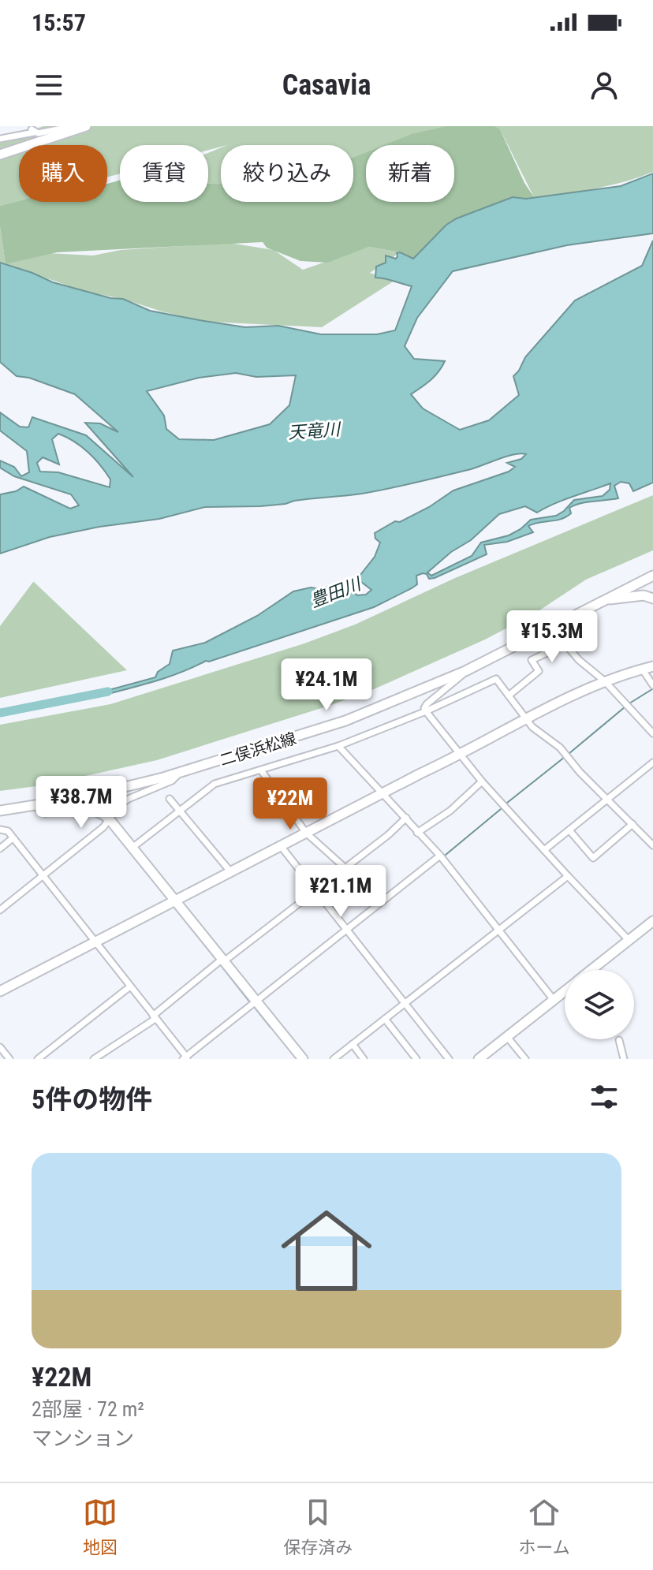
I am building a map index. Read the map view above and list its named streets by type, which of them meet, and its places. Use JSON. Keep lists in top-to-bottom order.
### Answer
{
  "streets": {
    "street": ["二俣浜松線"]
  },
  "water": ["天竜川", "豊田川"],
  "page": {
    "status": "15:57",
    "header": "Casavia",
    "chip": [
      "購入",
      "賃貸",
      "絞り込み",
      "新着"
    ],
    "price": [
      "¥15.3M",
      "¥24.1M",
      "¥38.7M",
      "¥22M",
      "¥21.1M"
    ],
    "heading": "5件の物件",
    "list": [
      {
        "name": "¥22M",
        "note": "2部屋 · 72 m² · マンション"
      }
    ],
    "tabs": ["地図", "保存済み", "ホーム"]
  }
}
